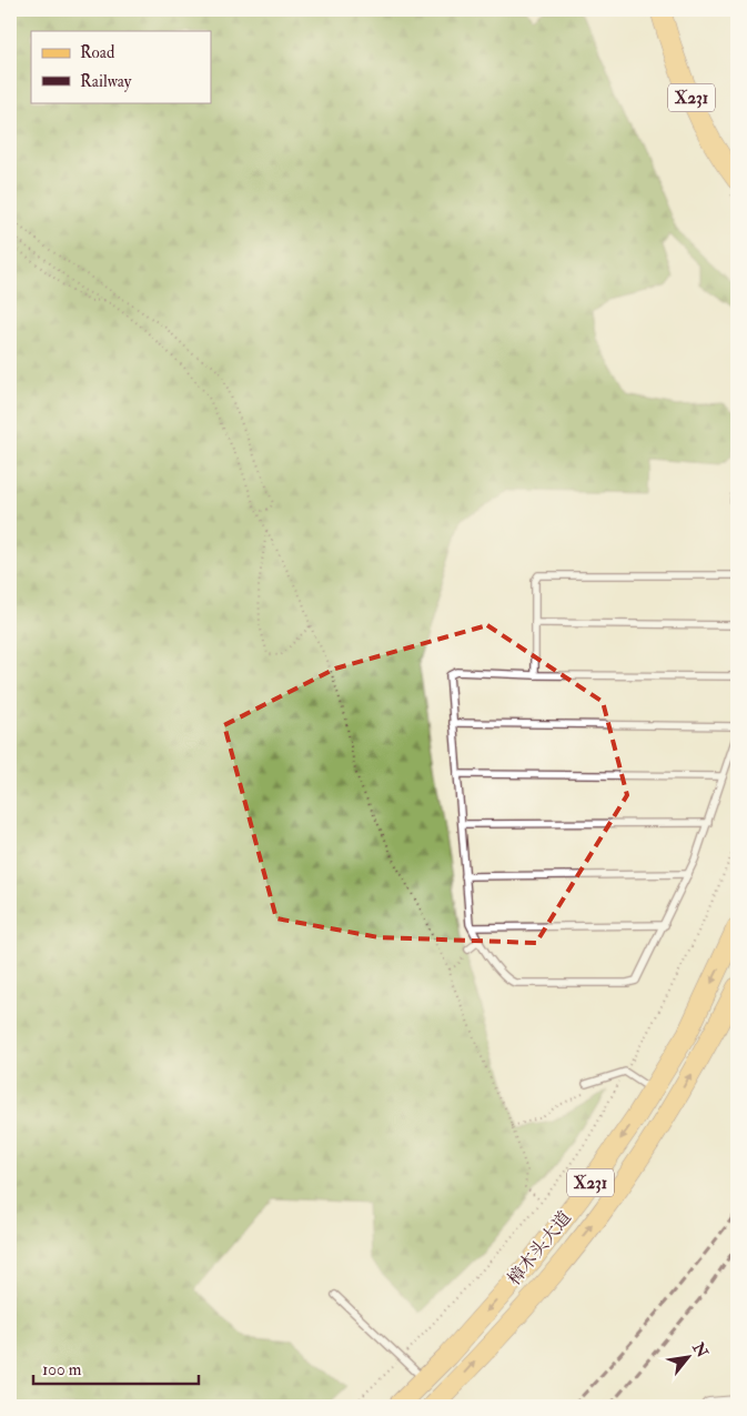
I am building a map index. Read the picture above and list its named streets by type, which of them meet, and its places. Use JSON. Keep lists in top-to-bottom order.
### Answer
{
  "streets": {
    "main road": ["X231", "樟木头大道"]
  },
  "legend": ["Road", "Railway"],
  "scale_bar": "100 m",
  "north": "top right"
}
